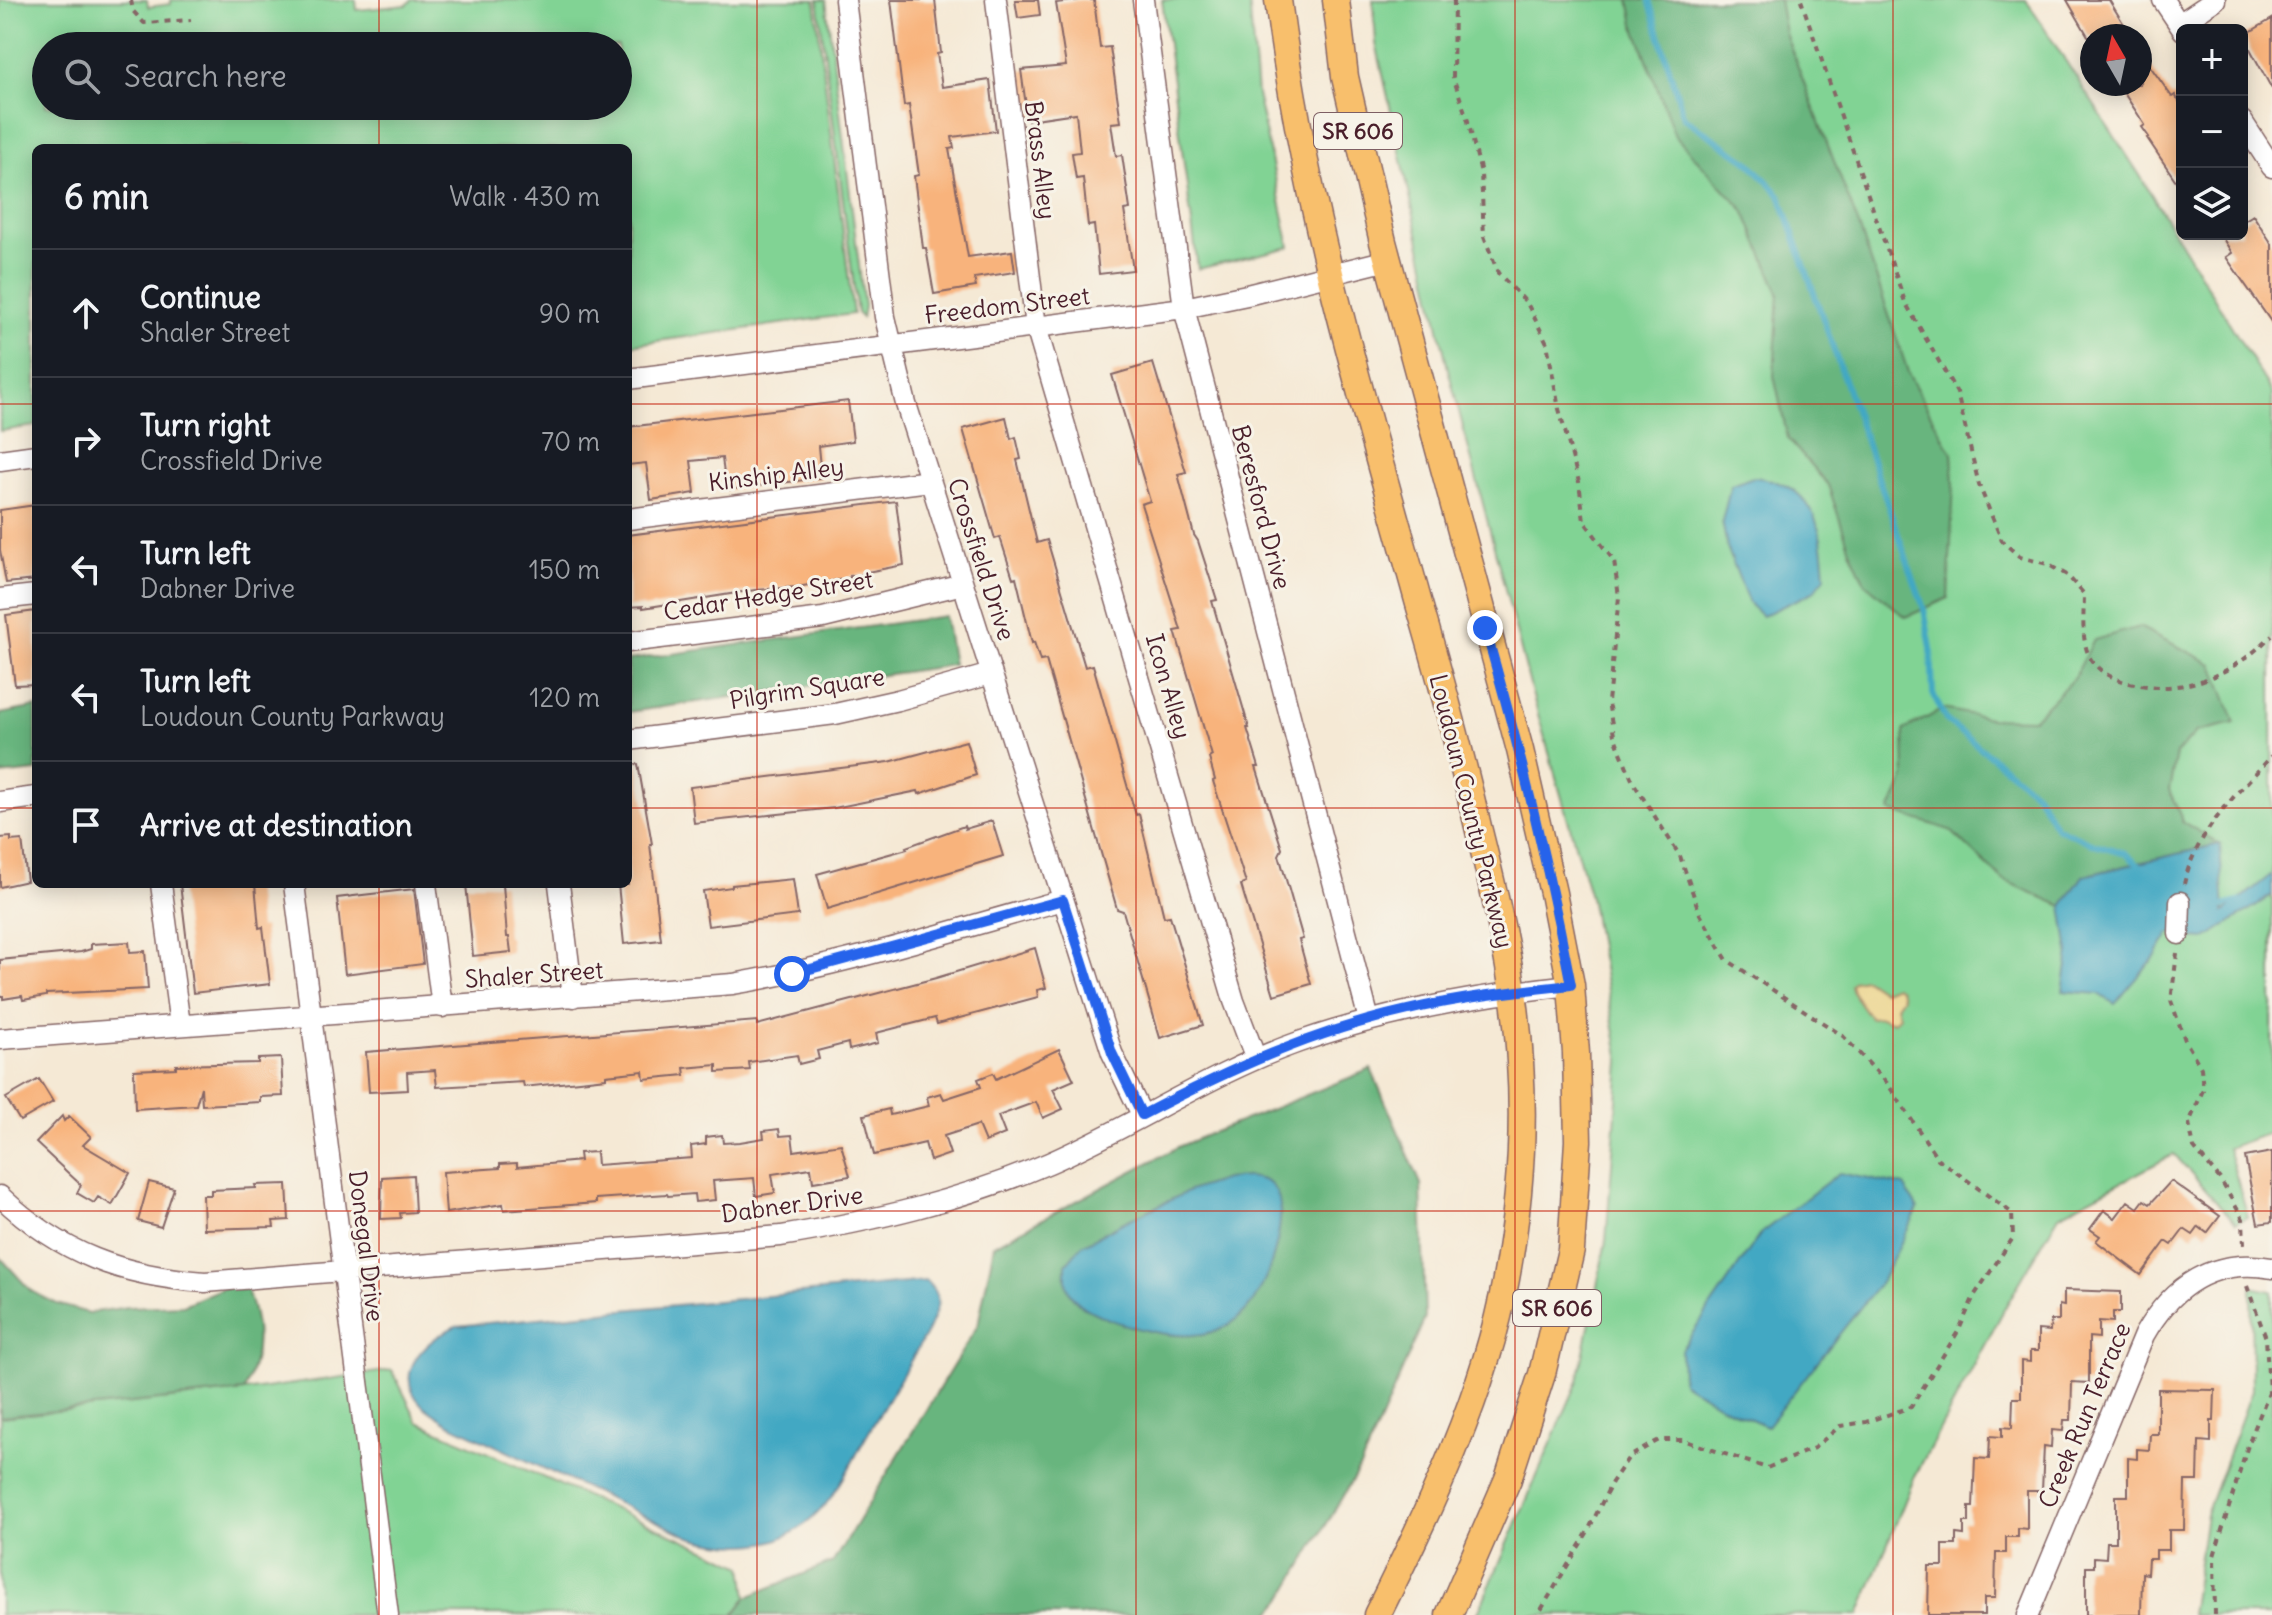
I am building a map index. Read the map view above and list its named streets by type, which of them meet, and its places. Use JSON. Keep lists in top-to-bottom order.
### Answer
{
  "streets": {
    "main road": ["SR 606", "Loudoun County Parkway"],
    "street": [
      "Brass Alley",
      "Freedom Street",
      "Kinship Alley",
      "Beresford Drive",
      "Crossfield Drive",
      "Cedar Hedge Street",
      "Icon Alley",
      "Pilgrim Square",
      "Shaler Street",
      "Dabner Drive",
      "Donegal Drive",
      "Creek Run Terrace"
    ]
  },
  "crossings": [
    ["SR 606", "Freedom Street"],
    ["SR 606", "Dabner Drive"],
    ["Brass Alley", "Freedom Street"],
    ["Brass Alley", "Icon Alley"],
    ["Freedom Street", "Beresford Drive"],
    ["Freedom Street", "Crossfield Drive"],
    ["Freedom Street", "Icon Alley"],
    ["Freedom Street", "Loudoun County Parkway"],
    ["Kinship Alley", "Crossfield Drive"],
    ["Beresford Drive", "Dabner Drive"],
    ["Crossfield Drive", "Cedar Hedge Street"],
    ["Crossfield Drive", "Pilgrim Square"],
    ["Crossfield Drive", "Shaler Street"],
    ["Crossfield Drive", "Dabner Drive"],
    ["Icon Alley", "Dabner Drive"],
    ["Loudoun County Parkway", "Dabner Drive"],
    ["Shaler Street", "Donegal Drive"],
    ["Dabner Drive", "Donegal Drive"]
  ],
  "north": "top",
  "page": {
    "map_buttons": ["+", "−"],
    "search": "Search here",
    "heading": ["6 min", "Walk · 430 m"],
    "list": [
      ["Continue", "Shaler Street", "90 m"],
      ["Turn right", "Crossfield Drive", "70 m"],
      ["Turn left", "Dabner Drive", "150 m"],
      ["Turn left", "Loudoun County Parkway", "120 m"],
      "Arrive at destination"
    ]
  }
}
